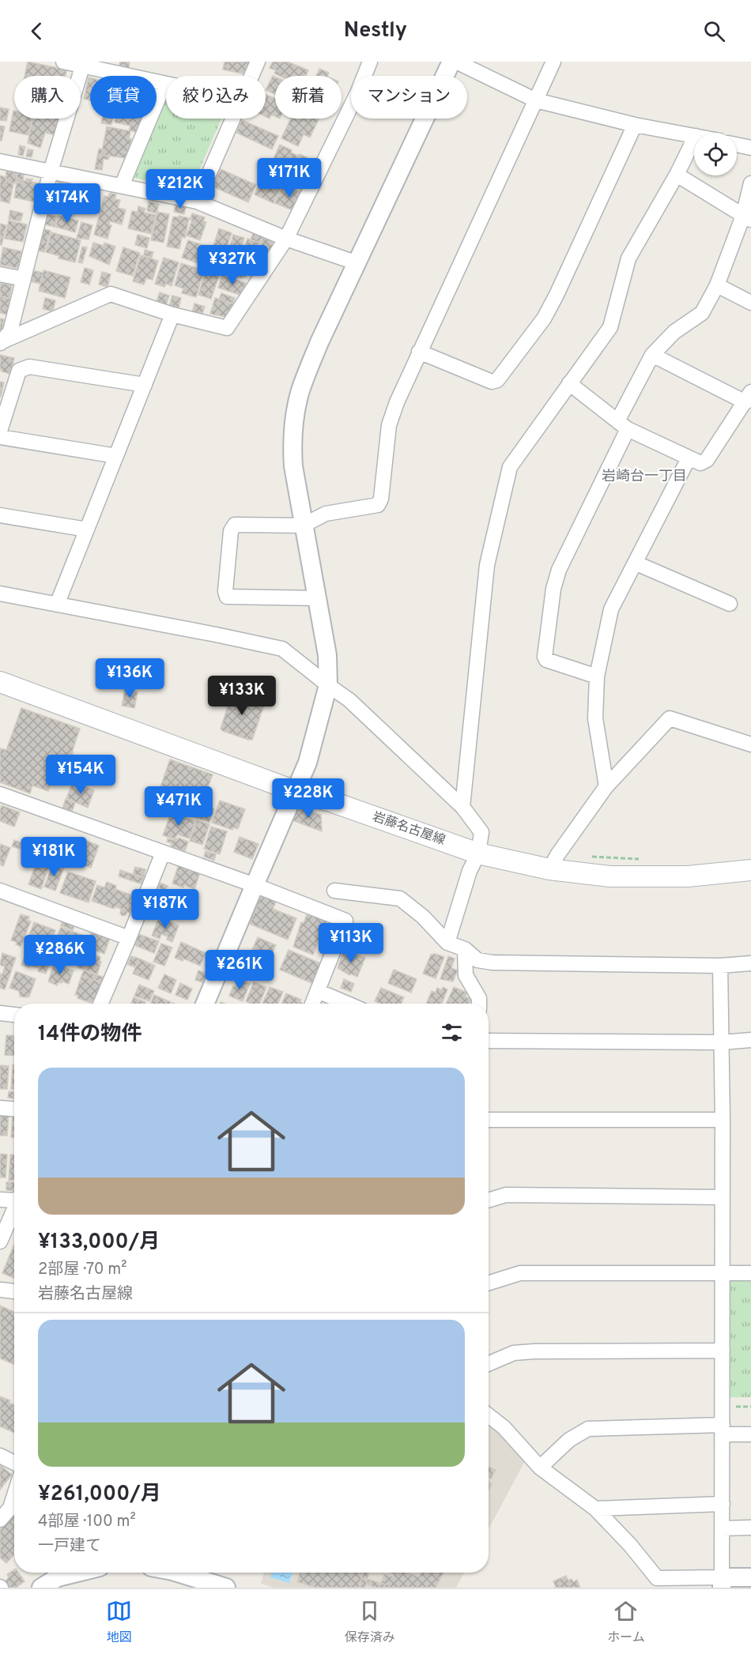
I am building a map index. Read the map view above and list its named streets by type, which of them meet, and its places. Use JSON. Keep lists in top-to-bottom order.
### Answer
{
  "streets": {
    "main road": ["岩藤名古屋線"]
  },
  "districts": ["岩崎台一丁目"],
  "page": {
    "header": "Nestly",
    "chip": [
      "購入",
      "賃貸",
      "絞り込み",
      "新着",
      "マンション"
    ],
    "price": [
      "¥171K",
      "¥212K",
      "¥174K",
      "¥327K",
      "¥136K",
      "¥133K",
      "¥154K",
      "¥228K",
      "¥471K",
      "¥181K",
      "¥187K",
      "¥113K",
      "¥286K",
      "¥261K"
    ],
    "heading": "14件の物件",
    "list": [
      {
        "name": "¥133,000/月",
        "note": "2部屋 · 70 m² · 岩藤名古屋線"
      },
      {
        "name": "¥261,000/月",
        "note": "4部屋 · 100 m² · 一戸建て"
      }
    ],
    "tabs": ["地図", "保存済み", "ホーム"]
  }
}
